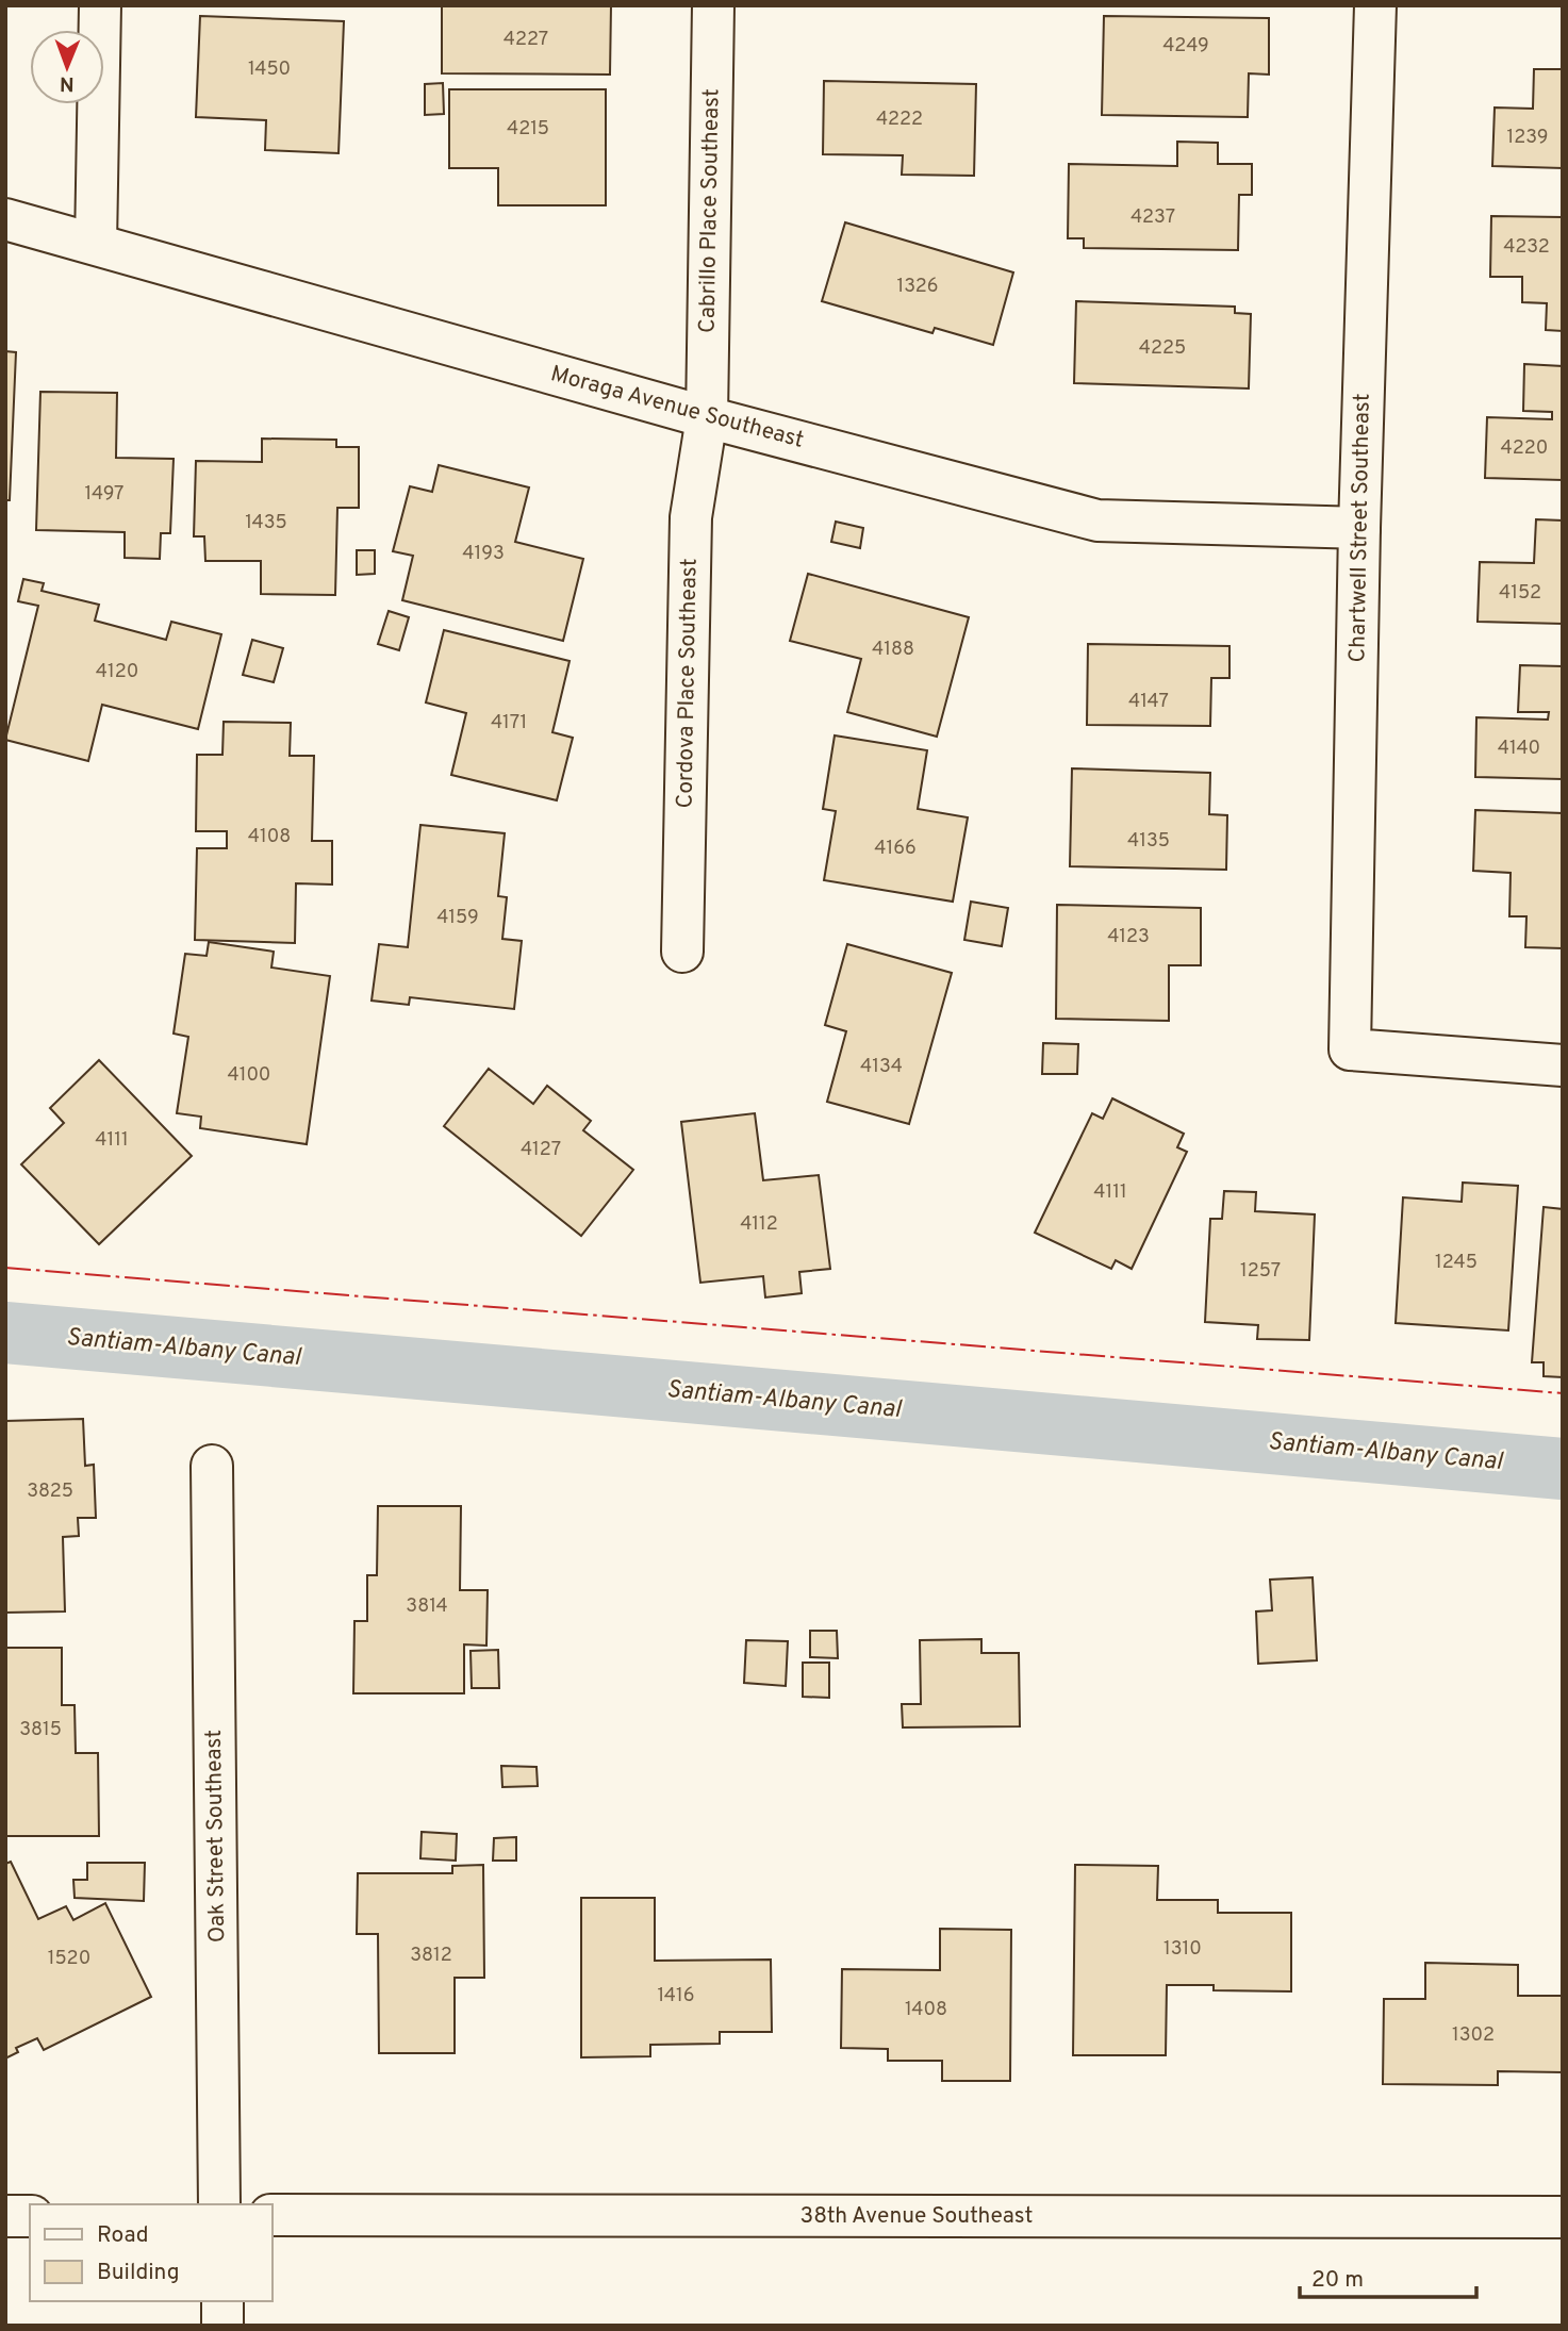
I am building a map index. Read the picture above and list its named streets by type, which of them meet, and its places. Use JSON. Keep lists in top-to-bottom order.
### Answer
{
  "streets": {
    "street": [
      "Cabrillo Place Southeast",
      "Moraga Avenue Southeast",
      "Chartwell Street Southeast",
      "Cordova Place Southeast",
      "Oak Street Southeast",
      "38th Avenue Southeast"
    ]
  },
  "crossings": [
    ["Cabrillo Place Southeast", "Moraga Avenue Southeast"],
    ["Cabrillo Place Southeast", "Cordova Place Southeast"],
    ["Moraga Avenue Southeast", "Chartwell Street Southeast"],
    ["Moraga Avenue Southeast", "Cordova Place Southeast"]
  ],
  "water": ["Santiam-Albany Canal"],
  "house_numbers": [
    "4227",
    "4249",
    "1450",
    "4222",
    "4215",
    "1239",
    "4237",
    "4232",
    "1326",
    "4225",
    "4220",
    "1497",
    "1435",
    "4193",
    "4152",
    "4188",
    "4120",
    "4147",
    "4171",
    "4140",
    "4108",
    "4135",
    "4166",
    "4159",
    "4123",
    "4134",
    "4100",
    "4111",
    "4127",
    "4111",
    "4112",
    "1245",
    "1257",
    "3825",
    "3814",
    "3815",
    "1310",
    "3812",
    "1520",
    "1416",
    "1408",
    "1302"
  ],
  "legend": ["Road", "Building"],
  "scale_bar": "20 m",
  "north": "bottom"
}
